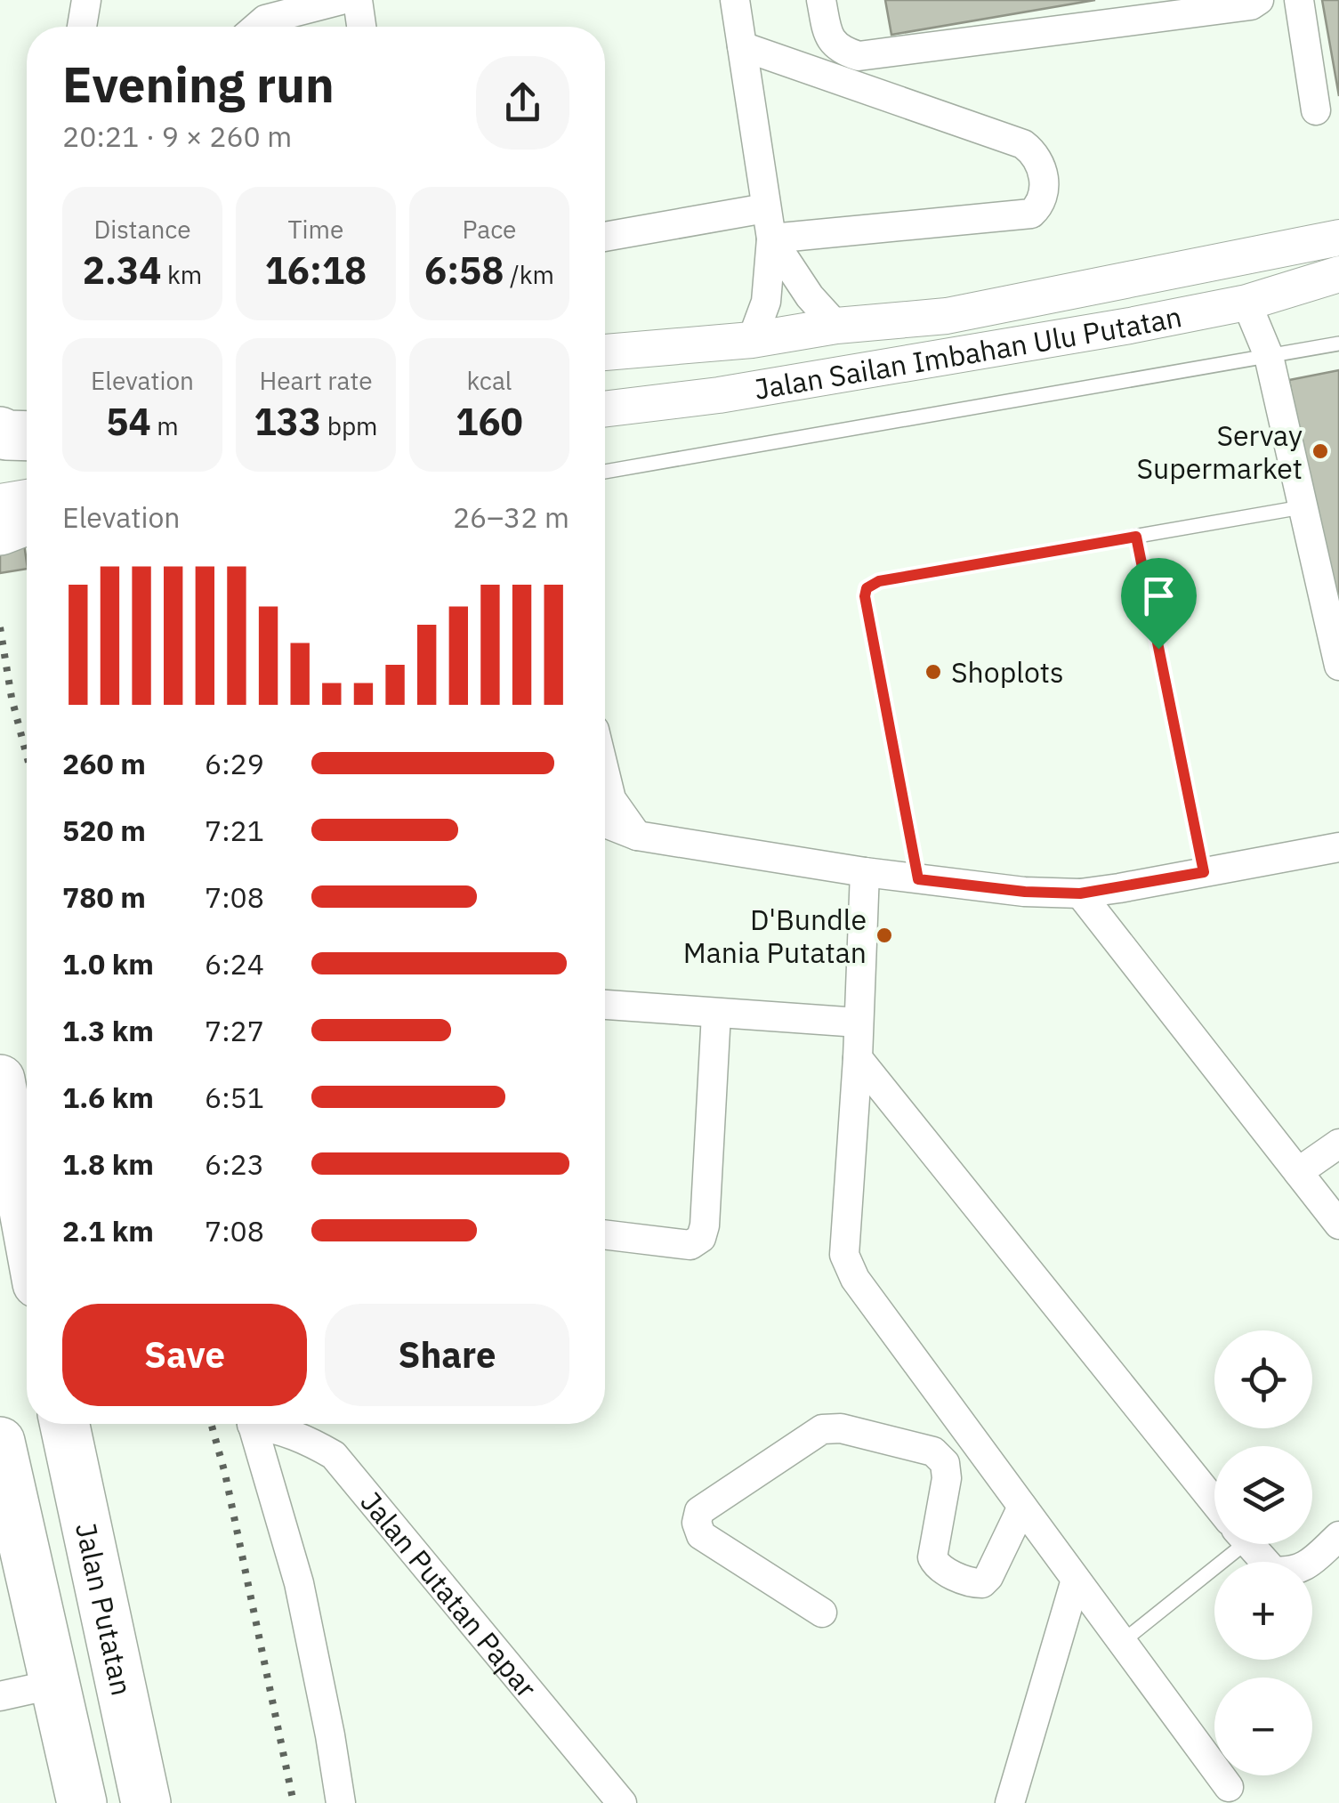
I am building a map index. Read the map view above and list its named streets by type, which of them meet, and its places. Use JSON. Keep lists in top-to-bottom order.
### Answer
{
  "streets": {
    "highway": ["Jalan Putatan"],
    "street": ["Jalan Sailan Imbahan Ulu Putatan", "Jalan Putatan Papar"]
  },
  "places": ["Servay Supermarket", "Shoplots", "D'Bundle Mania Putatan"],
  "page": {
    "heading": ["Evening run", "20:21 · 9 × 260 m"],
    "stats": [
      ["Distance", "2.34 km"],
      ["Time", "16:18"],
      ["Pace", "6:58 /km"],
      ["Elevation", "54 m"],
      ["Heart rate", "133 bpm"],
      ["kcal", "160"]
    ],
    "chart": ["Elevation", "26–32 m"],
    "list": [
      {
        "name": "260 m",
        "note": "6:29"
      },
      {
        "name": "520 m",
        "note": "7:21"
      },
      {
        "name": "780 m",
        "note": "7:08"
      },
      {
        "name": "1.0 km",
        "note": "6:24"
      },
      {
        "name": "1.3 km",
        "note": "7:27"
      },
      {
        "name": "1.6 km",
        "note": "6:51"
      },
      {
        "name": "1.8 km",
        "note": "6:23"
      },
      {
        "name": "2.1 km",
        "note": "7:08"
      }
    ],
    "buttons": ["Save", "Share"],
    "map_buttons": ["+", "−"]
  }
}
